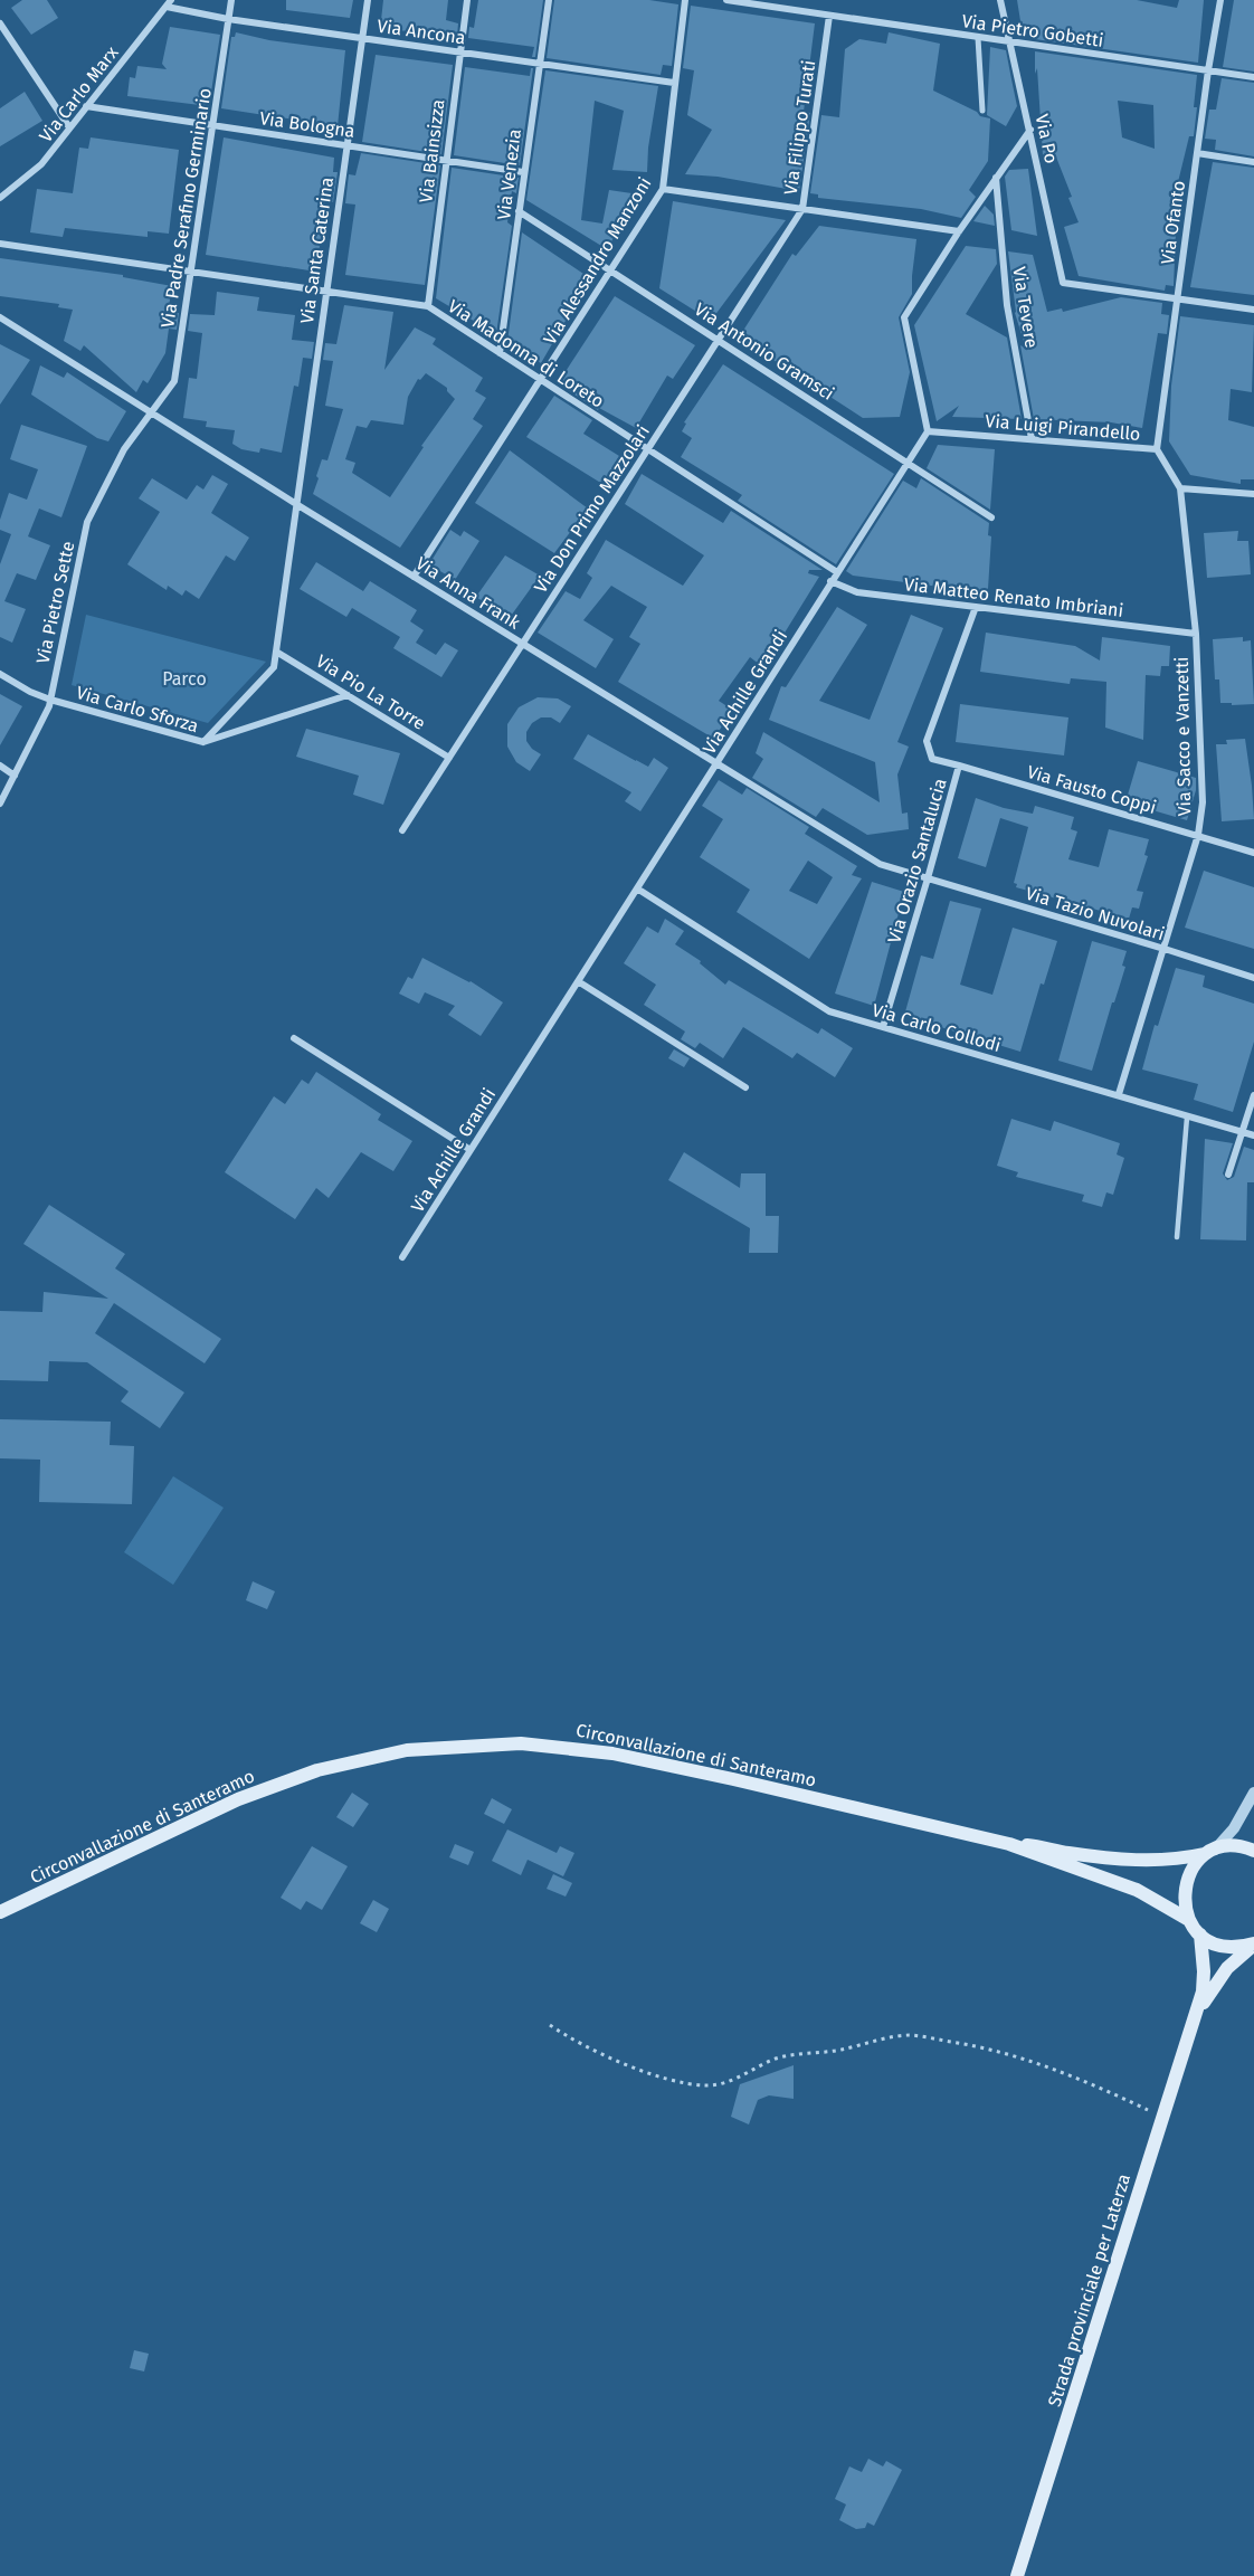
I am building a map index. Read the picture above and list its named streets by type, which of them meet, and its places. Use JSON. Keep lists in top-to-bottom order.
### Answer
{
  "streets": {
    "main road": ["Circonvallazione di Santeramo", "Strada provinciale per Laterza"],
    "street": [
      "Via Pietro Gobetti",
      "Via Ancona",
      "Via Carlo Marx",
      "Via Bologna",
      "Via Filippo Turati",
      "Via Po",
      "Via Bainsizza",
      "Via Venezia",
      "Via Padre Serafino Germinario",
      "Via Ofanto",
      "Via Santa Caterina",
      "Via Alessandro Manzoni",
      "Via Tevere",
      "Via Antonio Gramsci",
      "Via Madonna di Loreto",
      "Via Luigi Pirandello",
      "Via Don Primo Mazzolari",
      "Via Anna Frank",
      "Via Matteo Renato Imbriani",
      "Via Pietro Sette",
      "Via Pio La Torre",
      "Via Achille Grandi",
      "Via Carlo Sforza",
      "Via Sacco e Vanzetti",
      "Via Fausto Coppi",
      "Via Orazio Santalucia",
      "Via Tazio Nuvolari",
      "Via Carlo Collodi"
    ]
  },
  "crossings": [
    ["Via Pietro Gobetti", "Via Filippo Turati"],
    ["Via Pietro Gobetti", "Via Po"],
    ["Via Pietro Gobetti", "Via Ofanto"],
    ["Via Ancona", "Via Carlo Marx"],
    ["Via Ancona", "Via Bainsizza"],
    ["Via Ancona", "Via Venezia"],
    ["Via Ancona", "Via Padre Serafino Germinario"],
    ["Via Ancona", "Via Santa Caterina"],
    ["Via Ancona", "Via Alessandro Manzoni"],
    ["Via Carlo Marx", "Via Bologna"],
    ["Via Bologna", "Via Bainsizza"],
    ["Via Bologna", "Via Venezia"],
    ["Via Bologna", "Via Padre Serafino Germinario"],
    ["Via Bologna", "Via Santa Caterina"],
    ["Via Filippo Turati", "Via Antonio Gramsci"],
    ["Via Filippo Turati", "Via Don Primo Mazzolari"],
    ["Via Po", "Via Ofanto"],
    ["Via Bainsizza", "Via Madonna di Loreto"],
    ["Via Venezia", "Via Antonio Gramsci"],
    ["Via Venezia", "Via Madonna di Loreto"],
    ["Via Padre Serafino Germinario", "Via Madonna di Loreto"],
    ["Via Padre Serafino Germinario", "Via Anna Frank"],
    ["Via Padre Serafino Germinario", "Via Pietro Sette"],
    ["Via Ofanto", "Via Luigi Pirandello"],
    ["Via Santa Caterina", "Via Madonna di Loreto"],
    ["Via Santa Caterina", "Via Anna Frank"],
    ["Via Santa Caterina", "Via Pio La Torre"],
    ["Via Santa Caterina", "Via Carlo Sforza"],
    ["Via Alessandro Manzoni", "Via Antonio Gramsci"],
    ["Via Alessandro Manzoni", "Via Madonna di Loreto"],
    ["Via Alessandro Manzoni", "Via Anna Frank"],
    ["Via Tevere", "Via Luigi Pirandello"],
    ["Via Antonio Gramsci", "Via Don Primo Mazzolari"],
    ["Via Antonio Gramsci", "Via Achille Grandi"],
    ["Via Madonna di Loreto", "Via Don Primo Mazzolari"],
    ["Via Madonna di Loreto", "Via Achille Grandi"],
    ["Via Luigi Pirandello", "Via Achille Grandi"],
    ["Via Luigi Pirandello", "Via Sacco e Vanzetti"],
    ["Via Don Primo Mazzolari", "Via Anna Frank"],
    ["Via Don Primo Mazzolari", "Via Pio La Torre"],
    ["Via Anna Frank", "Via Pietro Sette"],
    ["Via Anna Frank", "Via Achille Grandi"],
    ["Via Anna Frank", "Via Orazio Santalucia"],
    ["Via Anna Frank", "Via Tazio Nuvolari"],
    ["Via Matteo Renato Imbriani", "Via Achille Grandi"],
    ["Via Matteo Renato Imbriani", "Via Sacco e Vanzetti"],
    ["Via Matteo Renato Imbriani", "Via Orazio Santalucia"],
    ["Via Pietro Sette", "Via Carlo Sforza"],
    ["Via Pio La Torre", "Via Carlo Sforza"],
    ["Via Achille Grandi", "Via Carlo Collodi"],
    ["Via Sacco e Vanzetti", "Via Fausto Coppi"],
    ["Via Sacco e Vanzetti", "Via Tazio Nuvolari"],
    ["Via Sacco e Vanzetti", "Via Carlo Collodi"],
    ["Via Fausto Coppi", "Via Orazio Santalucia"],
    ["Via Orazio Santalucia", "Via Tazio Nuvolari"],
    ["Via Orazio Santalucia", "Via Carlo Collodi"]
  ],
  "parks": ["Parco"]
}
